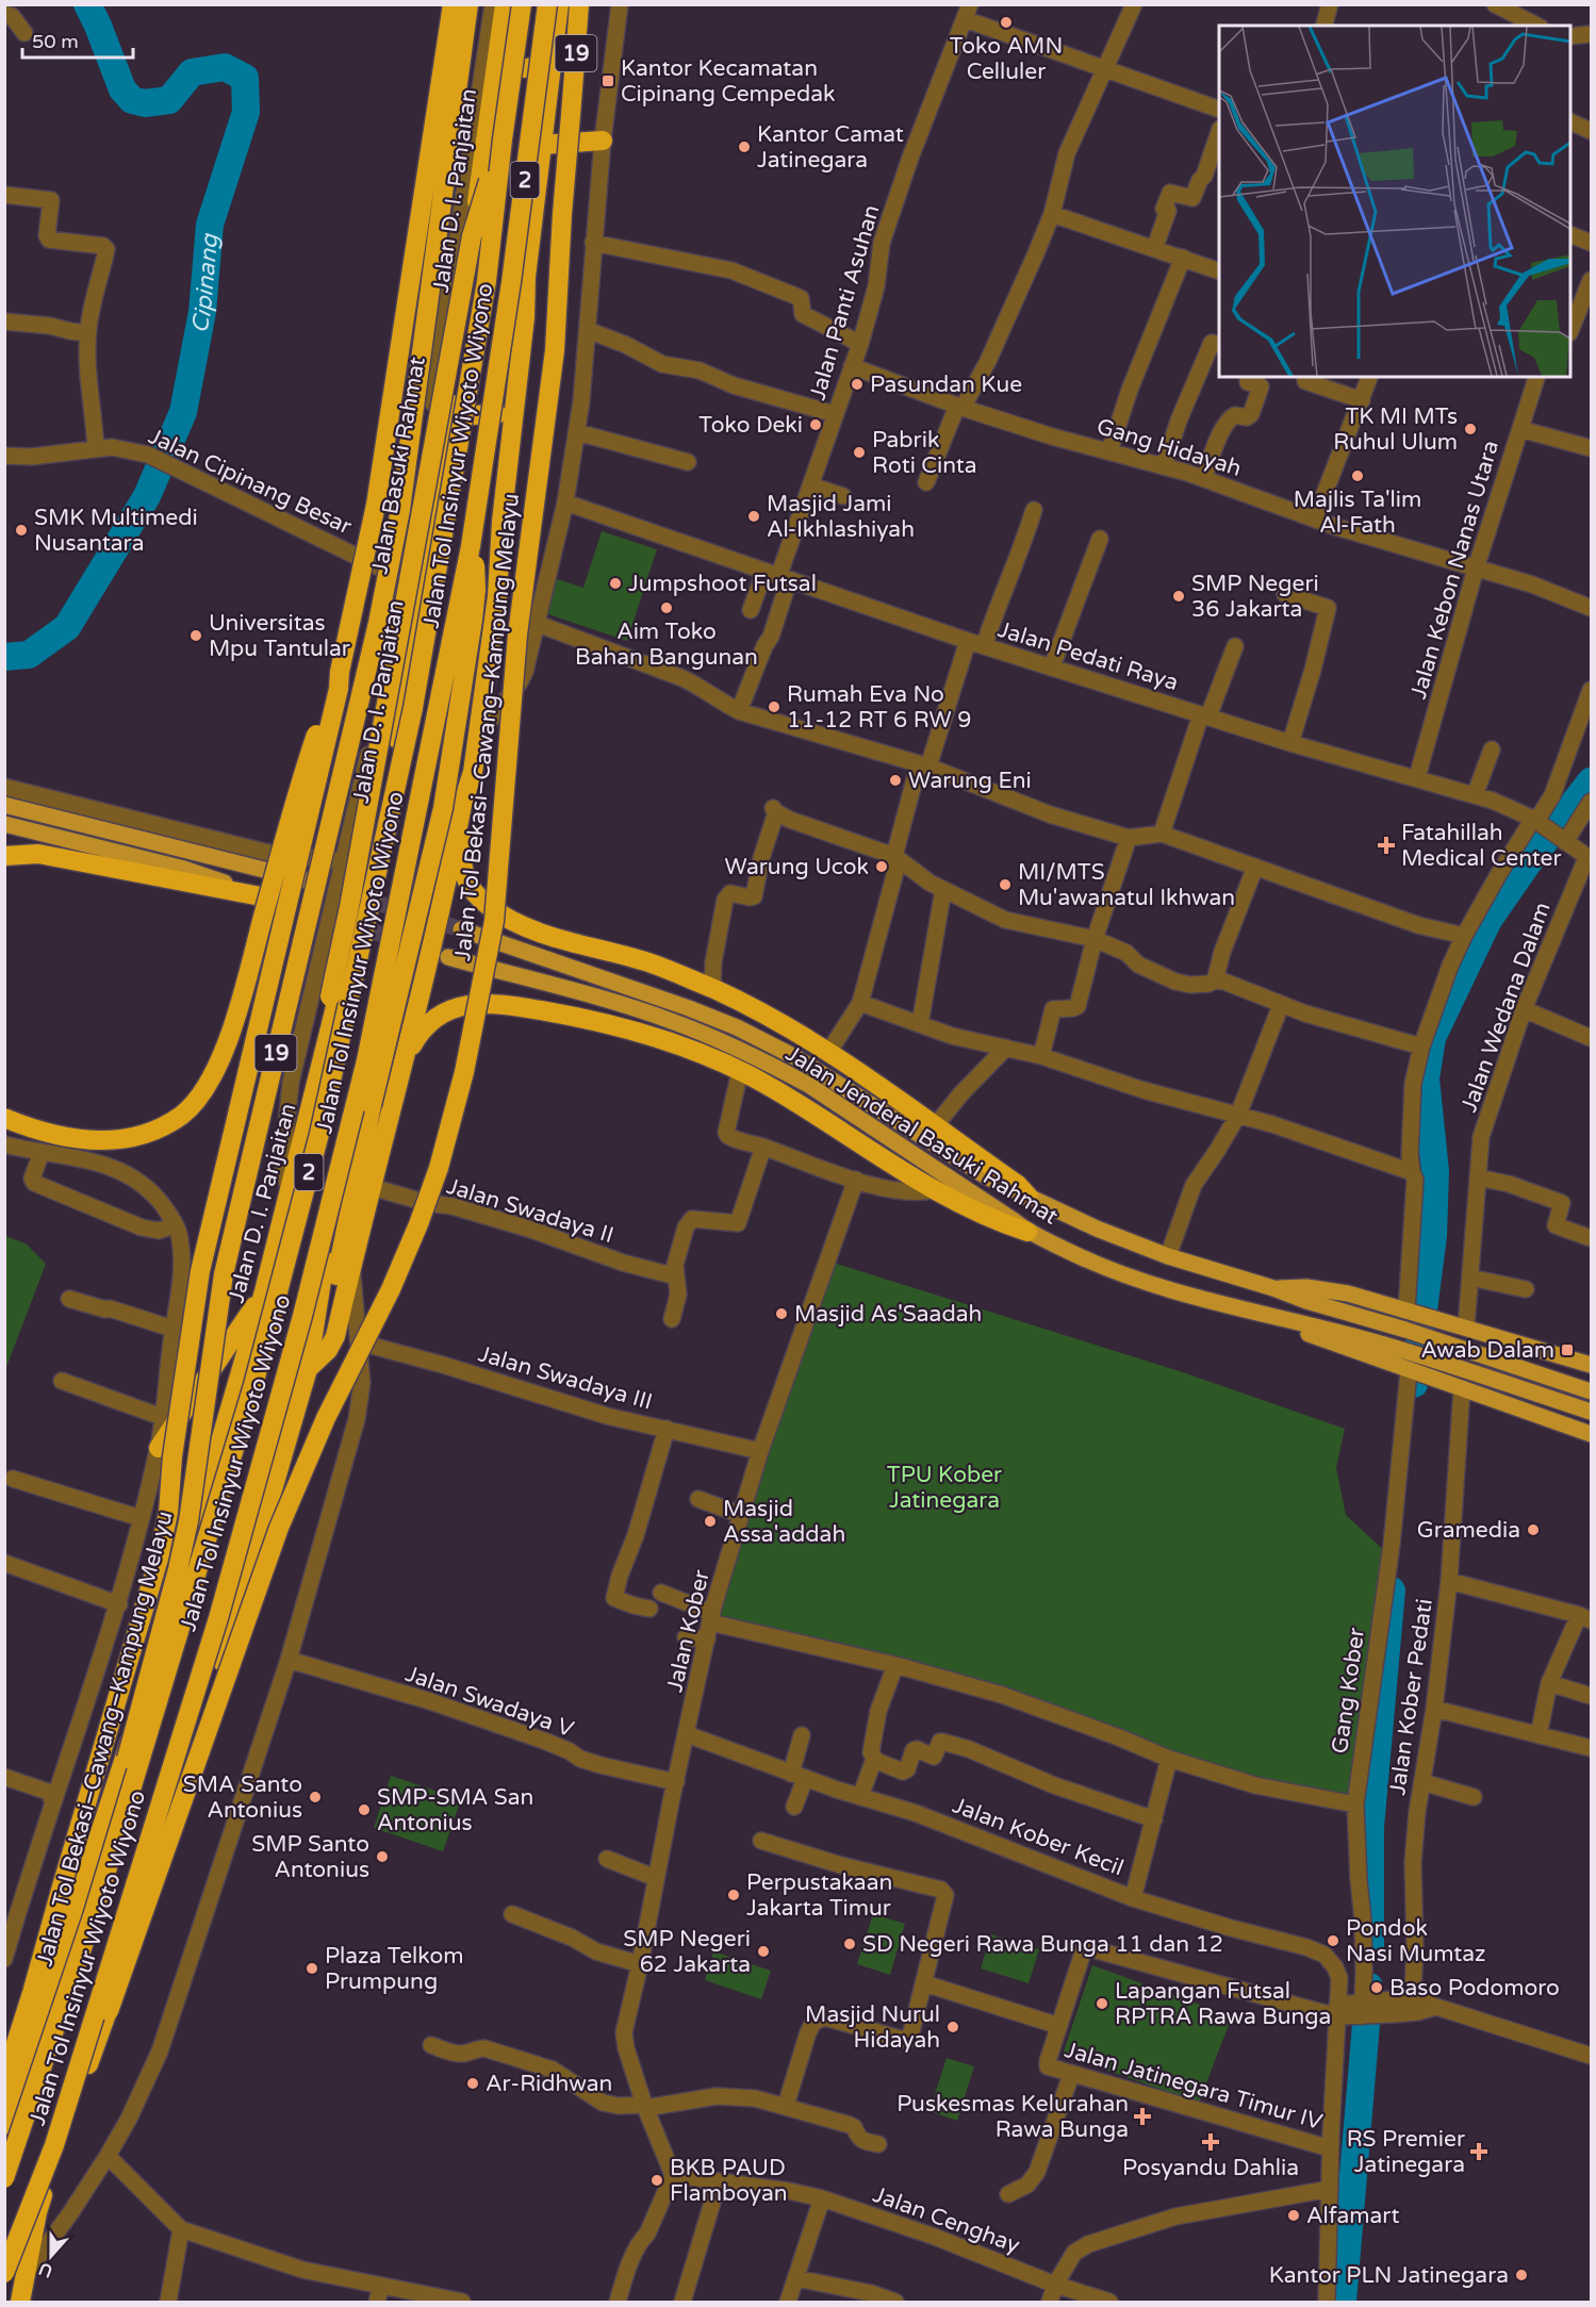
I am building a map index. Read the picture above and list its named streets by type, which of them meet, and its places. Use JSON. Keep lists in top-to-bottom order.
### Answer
{
  "streets": {
    "highway": [
      "19",
      "2",
      "Jalan D. I. Panjaitan",
      "Jalan Tol Insinyur Wiyoto Wiyono",
      "Jalan Tol Bekasi–Cawang–Kampung Melayu"
    ],
    "main road": ["Jalan Jenderal Basuki Rahmat"],
    "street": [
      "Jalan Panti Asuhan",
      "Gang Hidayah",
      "Jalan Basuki Rahmat",
      "Jalan Cipinang Besar",
      "Jalan Kebon Nanas Utara",
      "Jalan Pedati Raya",
      "Jalan Wedana Dalam",
      "Jalan Swadaya II",
      "Jalan Swadaya III",
      "Jalan Kober",
      "Gang Kober",
      "Jalan Kober Pedati",
      "Jalan Swadaya V",
      "Jalan Kober Kecil",
      "Jalan Jatinegara Timur IV",
      "Jalan Cenghay"
    ]
  },
  "crossings": [
    ["Jalan D. I. Panjaitan", "Jalan Basuki Rahmat"],
    ["Jalan Panti Asuhan", "Gang Hidayah"],
    ["Jalan Panti Asuhan", "Jalan Pedati Raya"],
    ["Gang Hidayah", "Jalan Kebon Nanas Utara"],
    ["Jalan Tol Insinyur Wiyoto Wiyono", "Jalan Tol Bekasi–Cawang–Kampung Melayu"],
    ["Jalan Basuki Rahmat", "Jalan Cipinang Besar"],
    ["Jalan Kebon Nanas Utara", "Jalan Pedati Raya"],
    ["Jalan Pedati Raya", "Jalan Wedana Dalam"],
    ["Jalan Wedana Dalam", "Jalan Jenderal Basuki Rahmat"],
    ["Jalan Jenderal Basuki Rahmat", "Gang Kober"],
    ["Jalan Jenderal Basuki Rahmat", "Jalan Kober Pedati"],
    ["Jalan Swadaya III", "Jalan Kober"],
    ["Jalan Kober", "Jalan Swadaya V"],
    ["Jalan Kober", "Jalan Kober Kecil"],
    ["Jalan Kober", "Jalan Cenghay"],
    ["Gang Kober", "Jalan Jatinegara Timur IV"],
    ["Jalan Kober Pedati", "Jalan Jatinegara Timur IV"],
    ["Jalan Kober Kecil", "Jalan Jatinegara Timur IV"]
  ],
  "water": ["Cipinang"],
  "parks": ["TPU Kober Jatinegara"],
  "places": {
    "other": [
      "Toko AMN Celluler",
      "Kantor Camat Jatinegara",
      "Pasundan Kue",
      "Toko Deki",
      "TK MI MTs Ruhul Ulum",
      "Pabrik Roti Cinta",
      "Majlis Ta'lim Al-Fath",
      "Masjid Jami Al-Ikhlashiyah",
      "SMK Multimedi Nusantara",
      "Jumpshoot Futsal",
      "SMP Negeri 36 Jakarta",
      "Aim Toko Bahan Bangunan",
      "Universitas Mpu Tantular",
      "Rumah Eva No 11-12 RT 6 RW 9",
      "Warung Eni",
      "Warung Ucok",
      "MI/MTS Mu'awanatul Ikhwan",
      "Masjid As'Saadah",
      "Masjid Assa'addah",
      "Gramedia",
      "SMA Santo Antonius",
      "SMP-SMA San Antonius",
      "SMP Santo Antonius",
      "Perpustakaan Jakarta Timur",
      "Pondok Nasi Mumtaz",
      "SD Negeri Rawa Bunga 11 dan 12",
      "SMP Negeri 62 Jakarta",
      "Plaza Telkom Prumpung",
      "Baso Podomoro",
      "Lapangan Futsal RPTRA Rawa Bunga",
      "Masjid Nurul Hidayah",
      "Ar-Ridhwan",
      "BKB PAUD Flamboyan",
      "Alfamart",
      "Kantor PLN Jatinegara"
    ],
    "transit": ["Kantor Kecamatan Cipinang Cempedak", "Awab Dalam"],
    "health": [
      "Fatahillah Medical Center",
      "Puskesmas Kelurahan Rawa Bunga",
      "Posyandu Dahlia",
      "RS Premier Jatinegara"
    ]
  },
  "scale_bar": "50 m",
  "north": "bottom"
}
